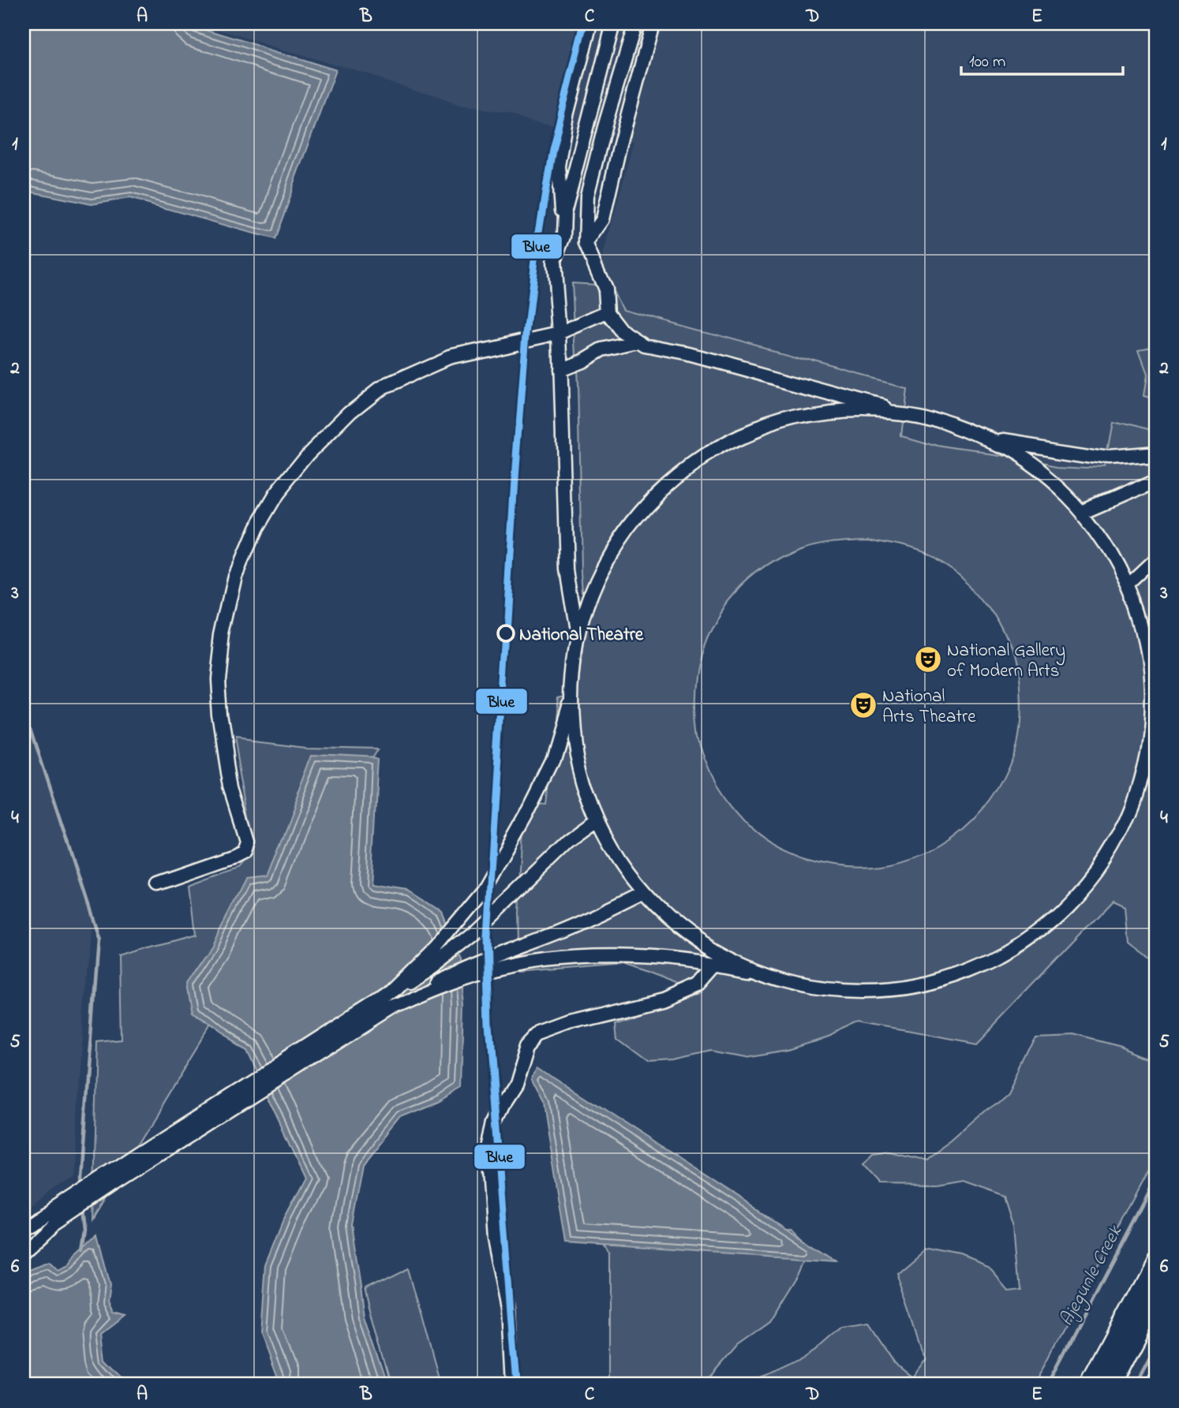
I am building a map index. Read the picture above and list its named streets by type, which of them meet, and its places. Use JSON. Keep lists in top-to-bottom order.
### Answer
{
  "water": ["Ajegunle Creek"],
  "places": {
    "other": ["National Theatre"],
    "theatre": ["National Gallery of Modern Arts", "National Arts Theatre"]
  },
  "lines": ["transit line Blue"],
  "scale_bar": "100 m",
  "grid": {
    "columns": [
      "A",
      "B",
      "C",
      "D",
      "E"
    ],
    "rows": [
      "1",
      "2",
      "3",
      "4",
      "5",
      "6"
    ]
  }
}
